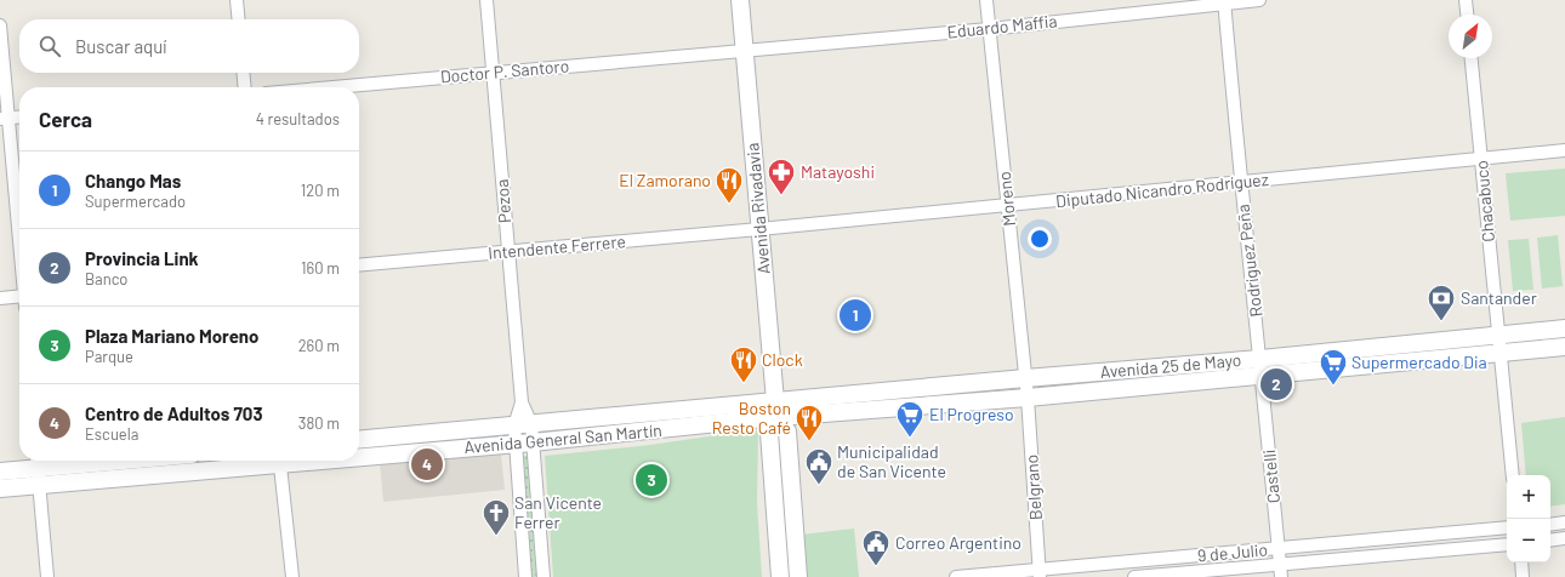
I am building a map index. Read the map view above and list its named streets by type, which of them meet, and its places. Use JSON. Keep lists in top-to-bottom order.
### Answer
{
  "streets": {
    "main road": ["Avenida Rivadavia", "Avenida 25 de Mayo", "Avenida General San Martín"],
    "street": [
      "Eduardo Maffia",
      "Doctor P. Santoro",
      "Diputado Nicandro Rodríguez",
      "Moreno",
      "Pezoa",
      "Chacabuco",
      "Intendente Ferrere",
      "Rodríguez Peña",
      "Castelli",
      "Belgrano",
      "9 de Julio"
    ]
  },
  "crossings": [
    ["Eduardo Maffia", "Doctor P. Santoro"],
    ["Eduardo Maffia", "Moreno"],
    ["Eduardo Maffia", "Avenida Rivadavia"],
    ["Eduardo Maffia", "Rodríguez Peña"],
    ["Doctor P. Santoro", "Pezoa"],
    ["Doctor P. Santoro", "Avenida Rivadavia"],
    ["Diputado Nicandro Rodríguez", "Moreno"],
    ["Diputado Nicandro Rodríguez", "Chacabuco"],
    ["Diputado Nicandro Rodríguez", "Avenida Rivadavia"],
    ["Diputado Nicandro Rodríguez", "Intendente Ferrere"],
    ["Diputado Nicandro Rodríguez", "Rodríguez Peña"],
    ["Moreno", "Avenida 25 de Mayo"],
    ["Moreno", "Belgrano"],
    ["Pezoa", "Intendente Ferrere"],
    ["Pezoa", "Avenida General San Martín"],
    ["Chacabuco", "Avenida 25 de Mayo"],
    ["Avenida Rivadavia", "Intendente Ferrere"],
    ["Avenida Rivadavia", "Avenida 25 de Mayo"],
    ["Avenida Rivadavia", "Avenida General San Martín"],
    ["Rodríguez Peña", "Avenida 25 de Mayo"],
    ["Rodríguez Peña", "Castelli"],
    ["Avenida 25 de Mayo", "Avenida General San Martín"],
    ["Avenida 25 de Mayo", "Castelli"],
    ["Avenida 25 de Mayo", "Belgrano"],
    ["Castelli", "9 de Julio"],
    ["Belgrano", "9 de Julio"]
  ],
  "places": {
    "pharmacy": ["Matayoshi"],
    "restaurant": ["El Zamorano", "Clock", "Boston Resto Café"],
    "bank": ["Santander"],
    "supermarket": ["Supermercado Dia", "El Progreso"],
    "public building": ["Municipalidad de San Vicente", "Correo Argentino"],
    "church": ["San Vicente Ferrer"]
  },
  "north": "top right",
  "page": {
    "search": "Buscar aquí",
    "heading": ["Cerca", "4 resultados"],
    "list": [
      {
        "mark": "1",
        "name": "Chango Mas",
        "note": "Supermercado",
        "value": "120 m"
      },
      {
        "mark": "2",
        "name": "Provincia Link",
        "note": "Banco",
        "value": "160 m"
      },
      {
        "mark": "3",
        "name": "Plaza Mariano Moreno",
        "note": "Parque",
        "value": "260 m"
      },
      {
        "mark": "4",
        "name": "Centro de Adultos 703",
        "note": "Escuela",
        "value": "380 m"
      }
    ],
    "pins": [
      "1",
      "2",
      "4",
      "3"
    ],
    "map_buttons": ["+", "−"]
  }
}
